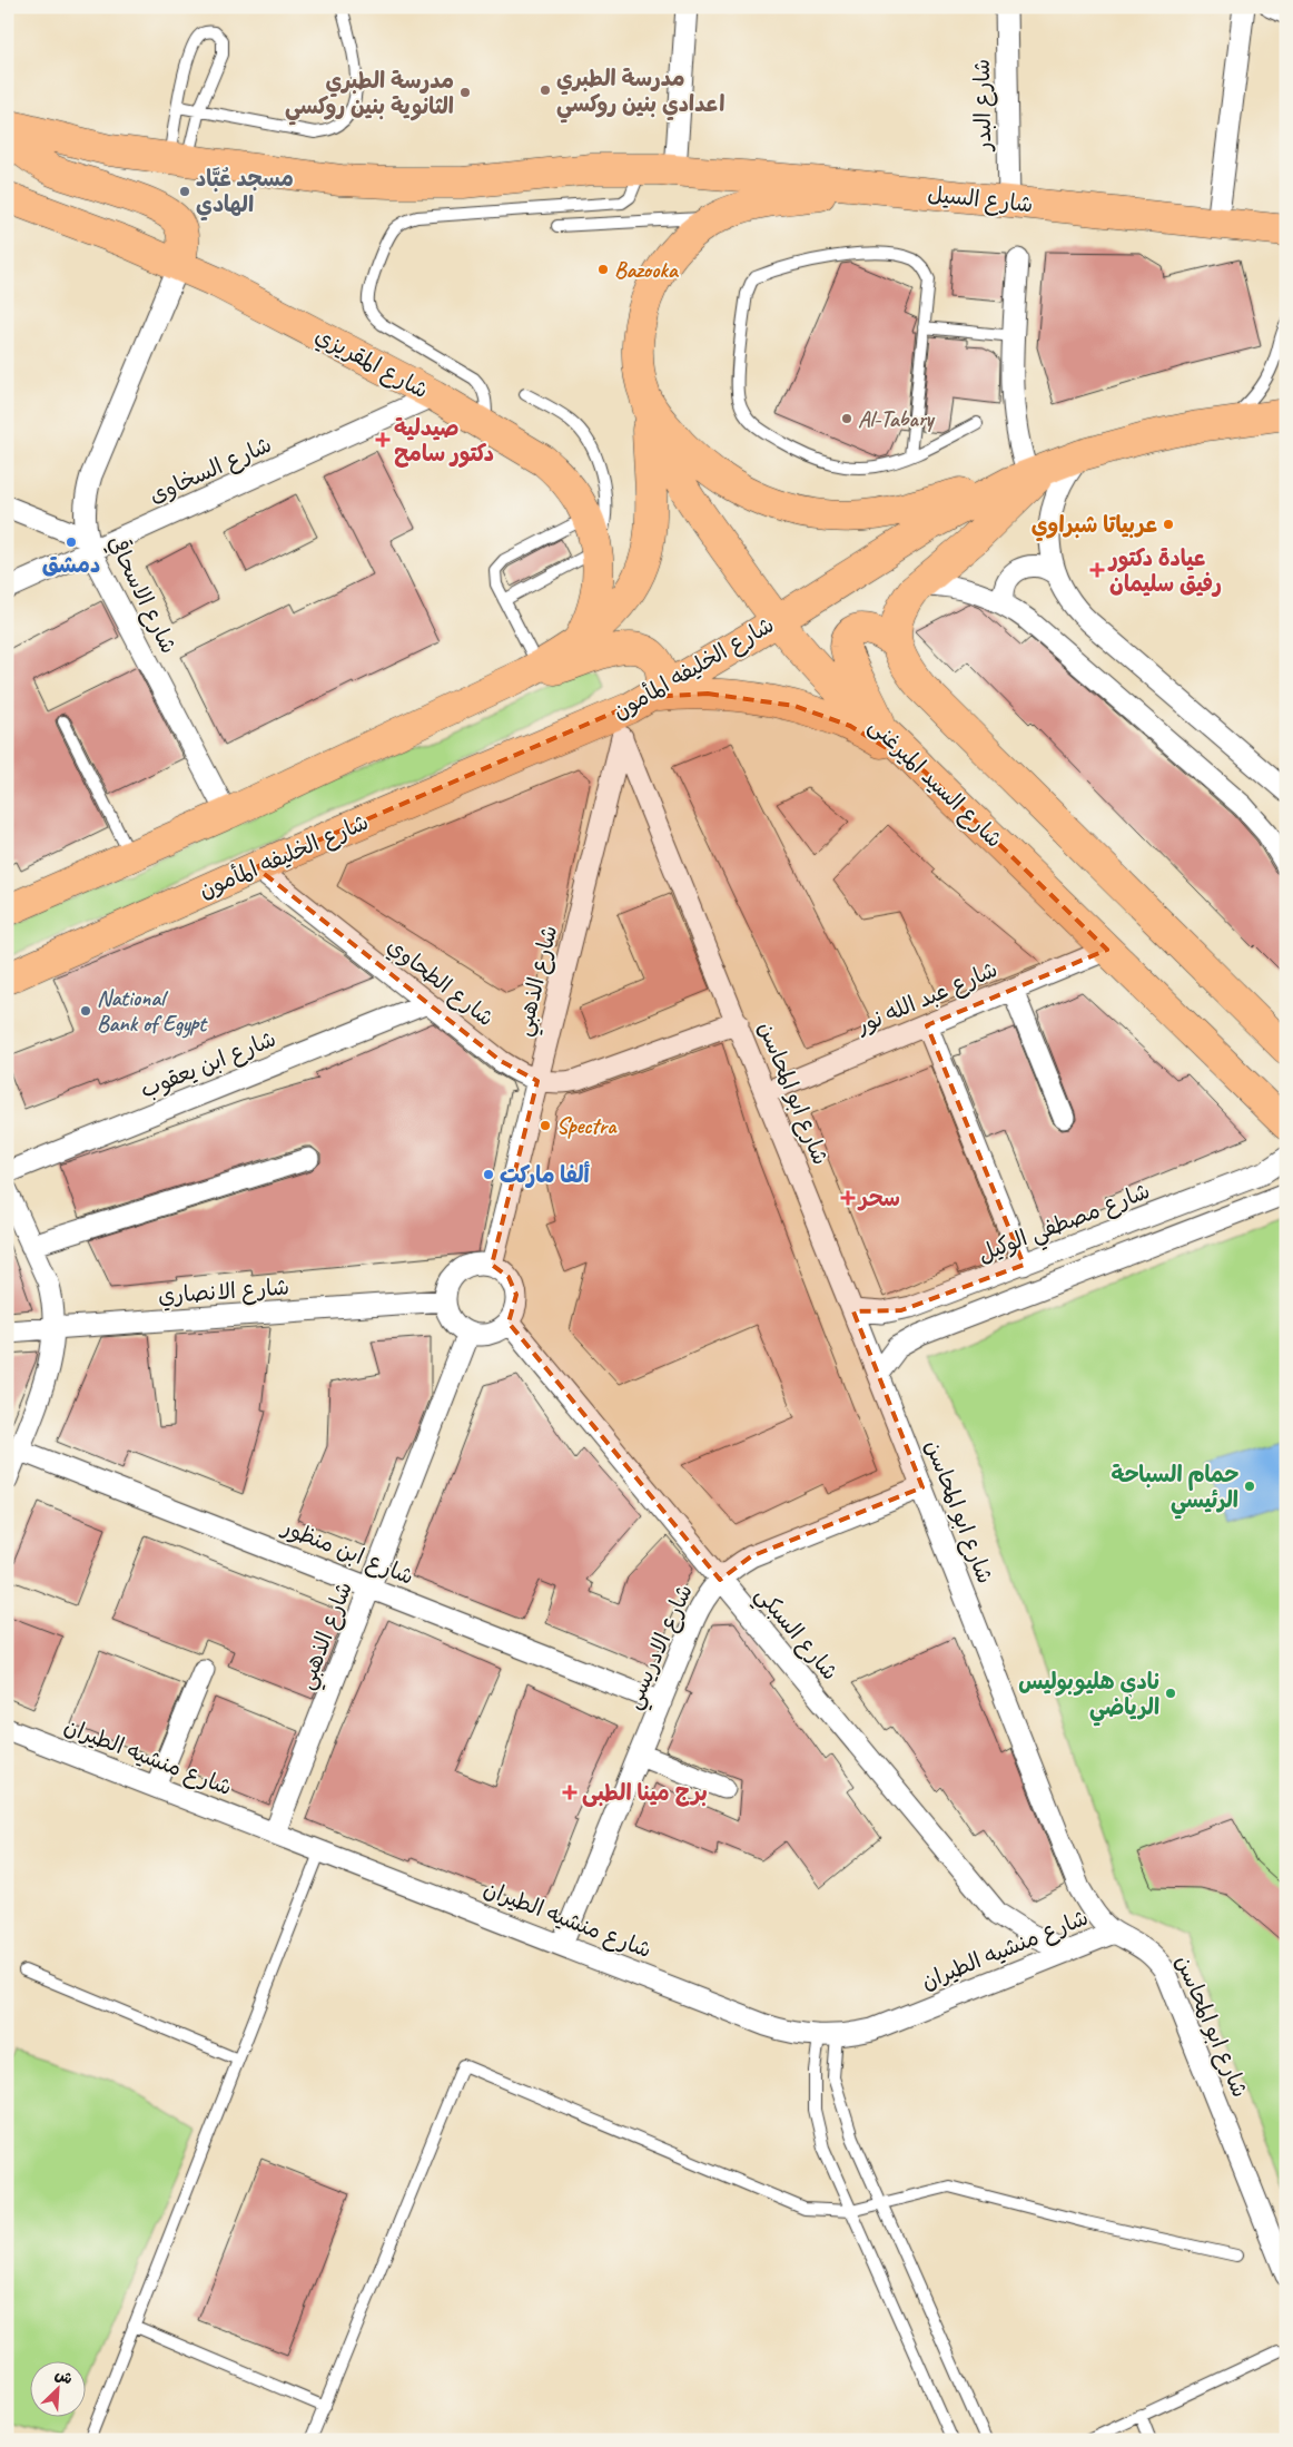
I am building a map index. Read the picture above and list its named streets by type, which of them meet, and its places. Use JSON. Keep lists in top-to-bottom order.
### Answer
{
  "streets": {
    "main road": [
      "شارع السيل",
      "شارع المقريزي",
      "شارع الخليفه المأمون",
      "شارع السيد الميرغنى"
    ],
    "street": [
      "شارع البدر",
      "شارع السخاوى",
      "شارع الاسحاقي",
      "شارع الذهبي",
      "شارع الطحاوي",
      "شارع عبد الله نور",
      "شارع ابن يعقوب",
      "شارع ابو المحاسن",
      "شارع مصطفي الوكيل",
      "شارع الانصاري",
      "شارع ابن منظور",
      "شارع السبكي",
      "شارع الادريسي",
      "شارع منشيه الطيران"
    ]
  },
  "crossings": [
    ["شارع البدر", "شارع السيل"],
    ["شارع المقريزي", "شارع السخاوى"],
    ["شارع المقريزي", "شارع الاسحاقي"],
    ["شارع السخاوى", "شارع الاسحاقي"],
    ["شارع الخليفه المأمون", "شارع السيد الميرغنى"],
    ["شارع الخليفه المأمون", "شارع الذهبي"],
    ["شارع الخليفه المأمون", "شارع الطحاوي"],
    ["شارع السيد الميرغنى", "شارع عبد الله نور"],
    ["شارع الذهبي", "شارع الطحاوي"],
    ["شارع الذهبي", "شارع ابو المحاسن"],
    ["شارع الذهبي", "شارع الانصاري"],
    ["شارع الذهبي", "شارع ابن منظور"],
    ["شارع الذهبي", "شارع السبكي"],
    ["شارع الذهبي", "شارع منشيه الطيران"],
    ["شارع الطحاوي", "شارع ابن يعقوب"],
    ["شارع الطحاوي", "شارع ابو المحاسن"],
    ["شارع عبد الله نور", "شارع ابو المحاسن"],
    ["شارع ابو المحاسن", "شارع مصطفي الوكيل"],
    ["شارع ابو المحاسن", "شارع الادريسي"],
    ["شارع ابو المحاسن", "شارع منشيه الطيران"],
    ["شارع الانصاري", "شارع السبكي"],
    ["شارع ابن منظور", "شارع الادريسي"],
    ["شارع السبكي", "شارع الادريسي"],
    ["شارع السبكي", "شارع منشيه الطيران"],
    ["شارع الادريسي", "شارع منشيه الطيران"]
  ],
  "places": {
    "other": [
      "مدرسة الطبري اعدادي بنين روكسي",
      "مدرسة الطبري الثانوية بنين روكسي",
      "مسجد عُبَّاد الهادي",
      "Bazooka",
      "Al-Tabary",
      "عربياتا شبراوي",
      "دمشق",
      "National Bank of Egypt",
      "Spectra",
      "ألفا ماركت",
      "حمام السباحة الرئيسي",
      "نادي هليوبوليس الرياضي"
    ],
    "health": [
      "صيدلية دكتور سامح",
      "عيادة دكتور رفيق سليمان",
      "سحر",
      "برج مينا الطبى"
    ]
  },
  "north": "top right"
}
